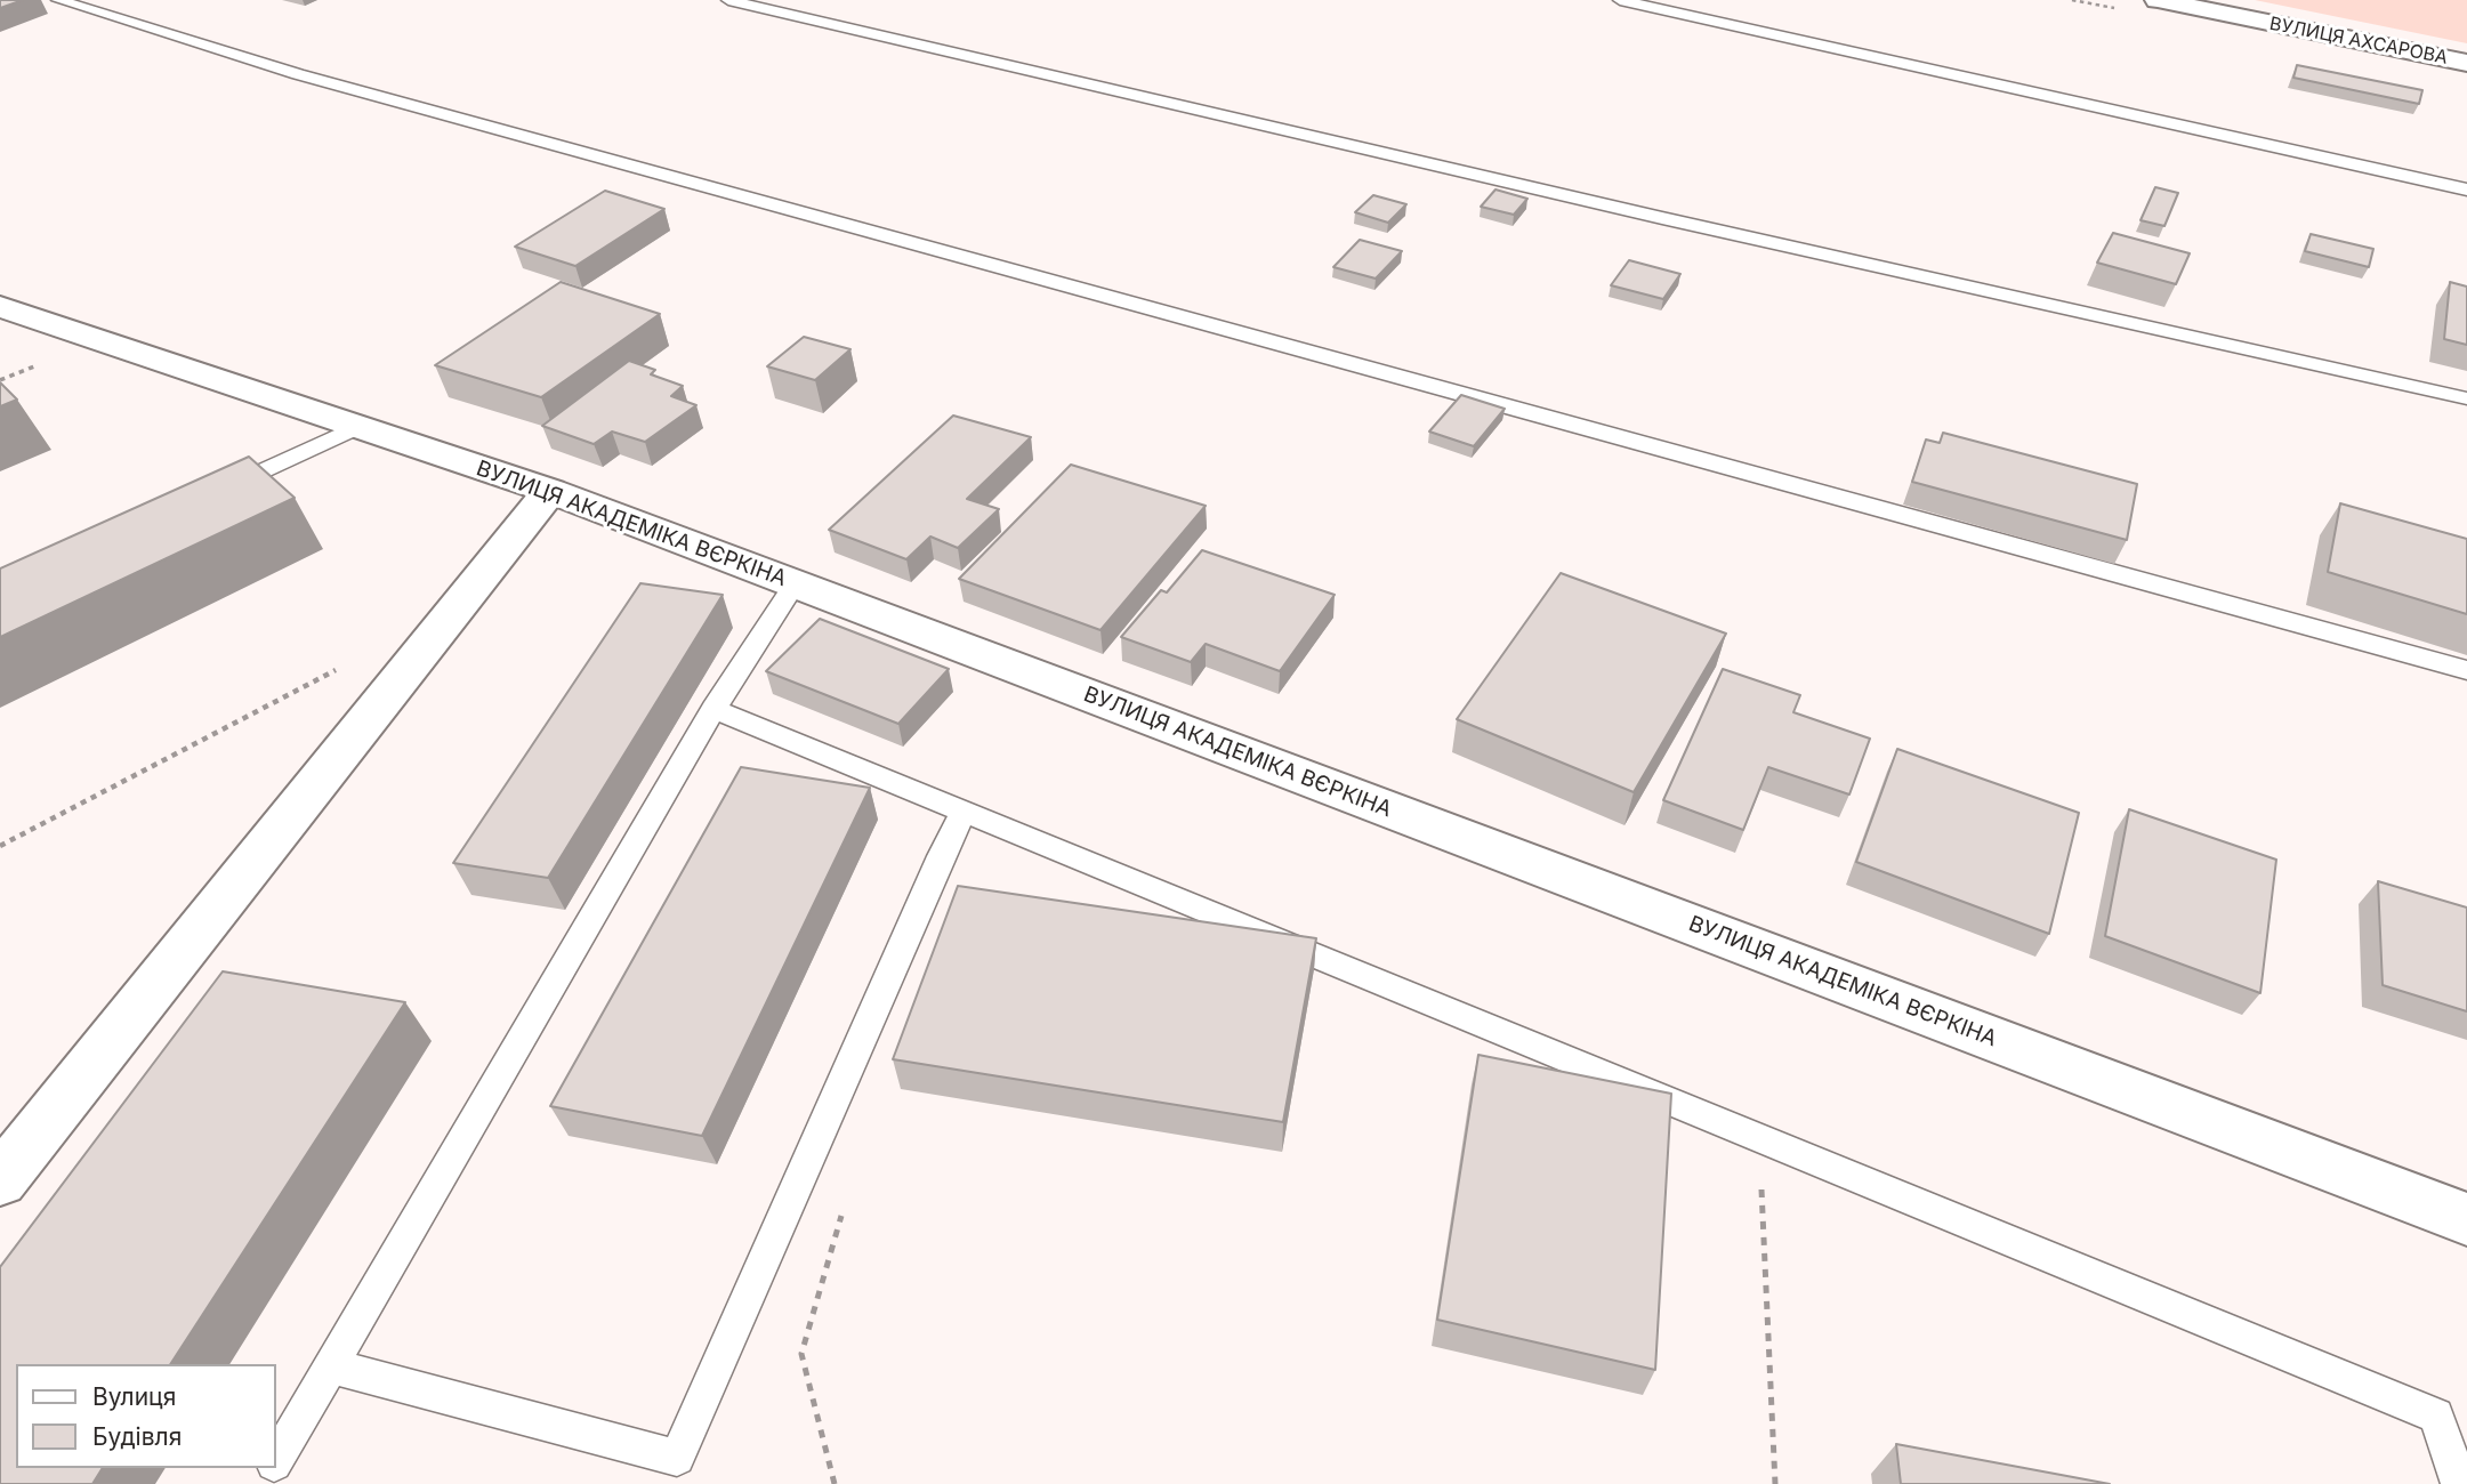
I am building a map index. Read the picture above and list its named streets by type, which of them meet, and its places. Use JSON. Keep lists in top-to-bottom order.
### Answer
{
  "streets": {
    "street": ["ВУЛИЦЯ АХСАРОВА", "ВУЛИЦЯ АКАДЕМІКА ВЄРКІНА"]
  },
  "legend": ["Вулиця", "Будівля"]
}
